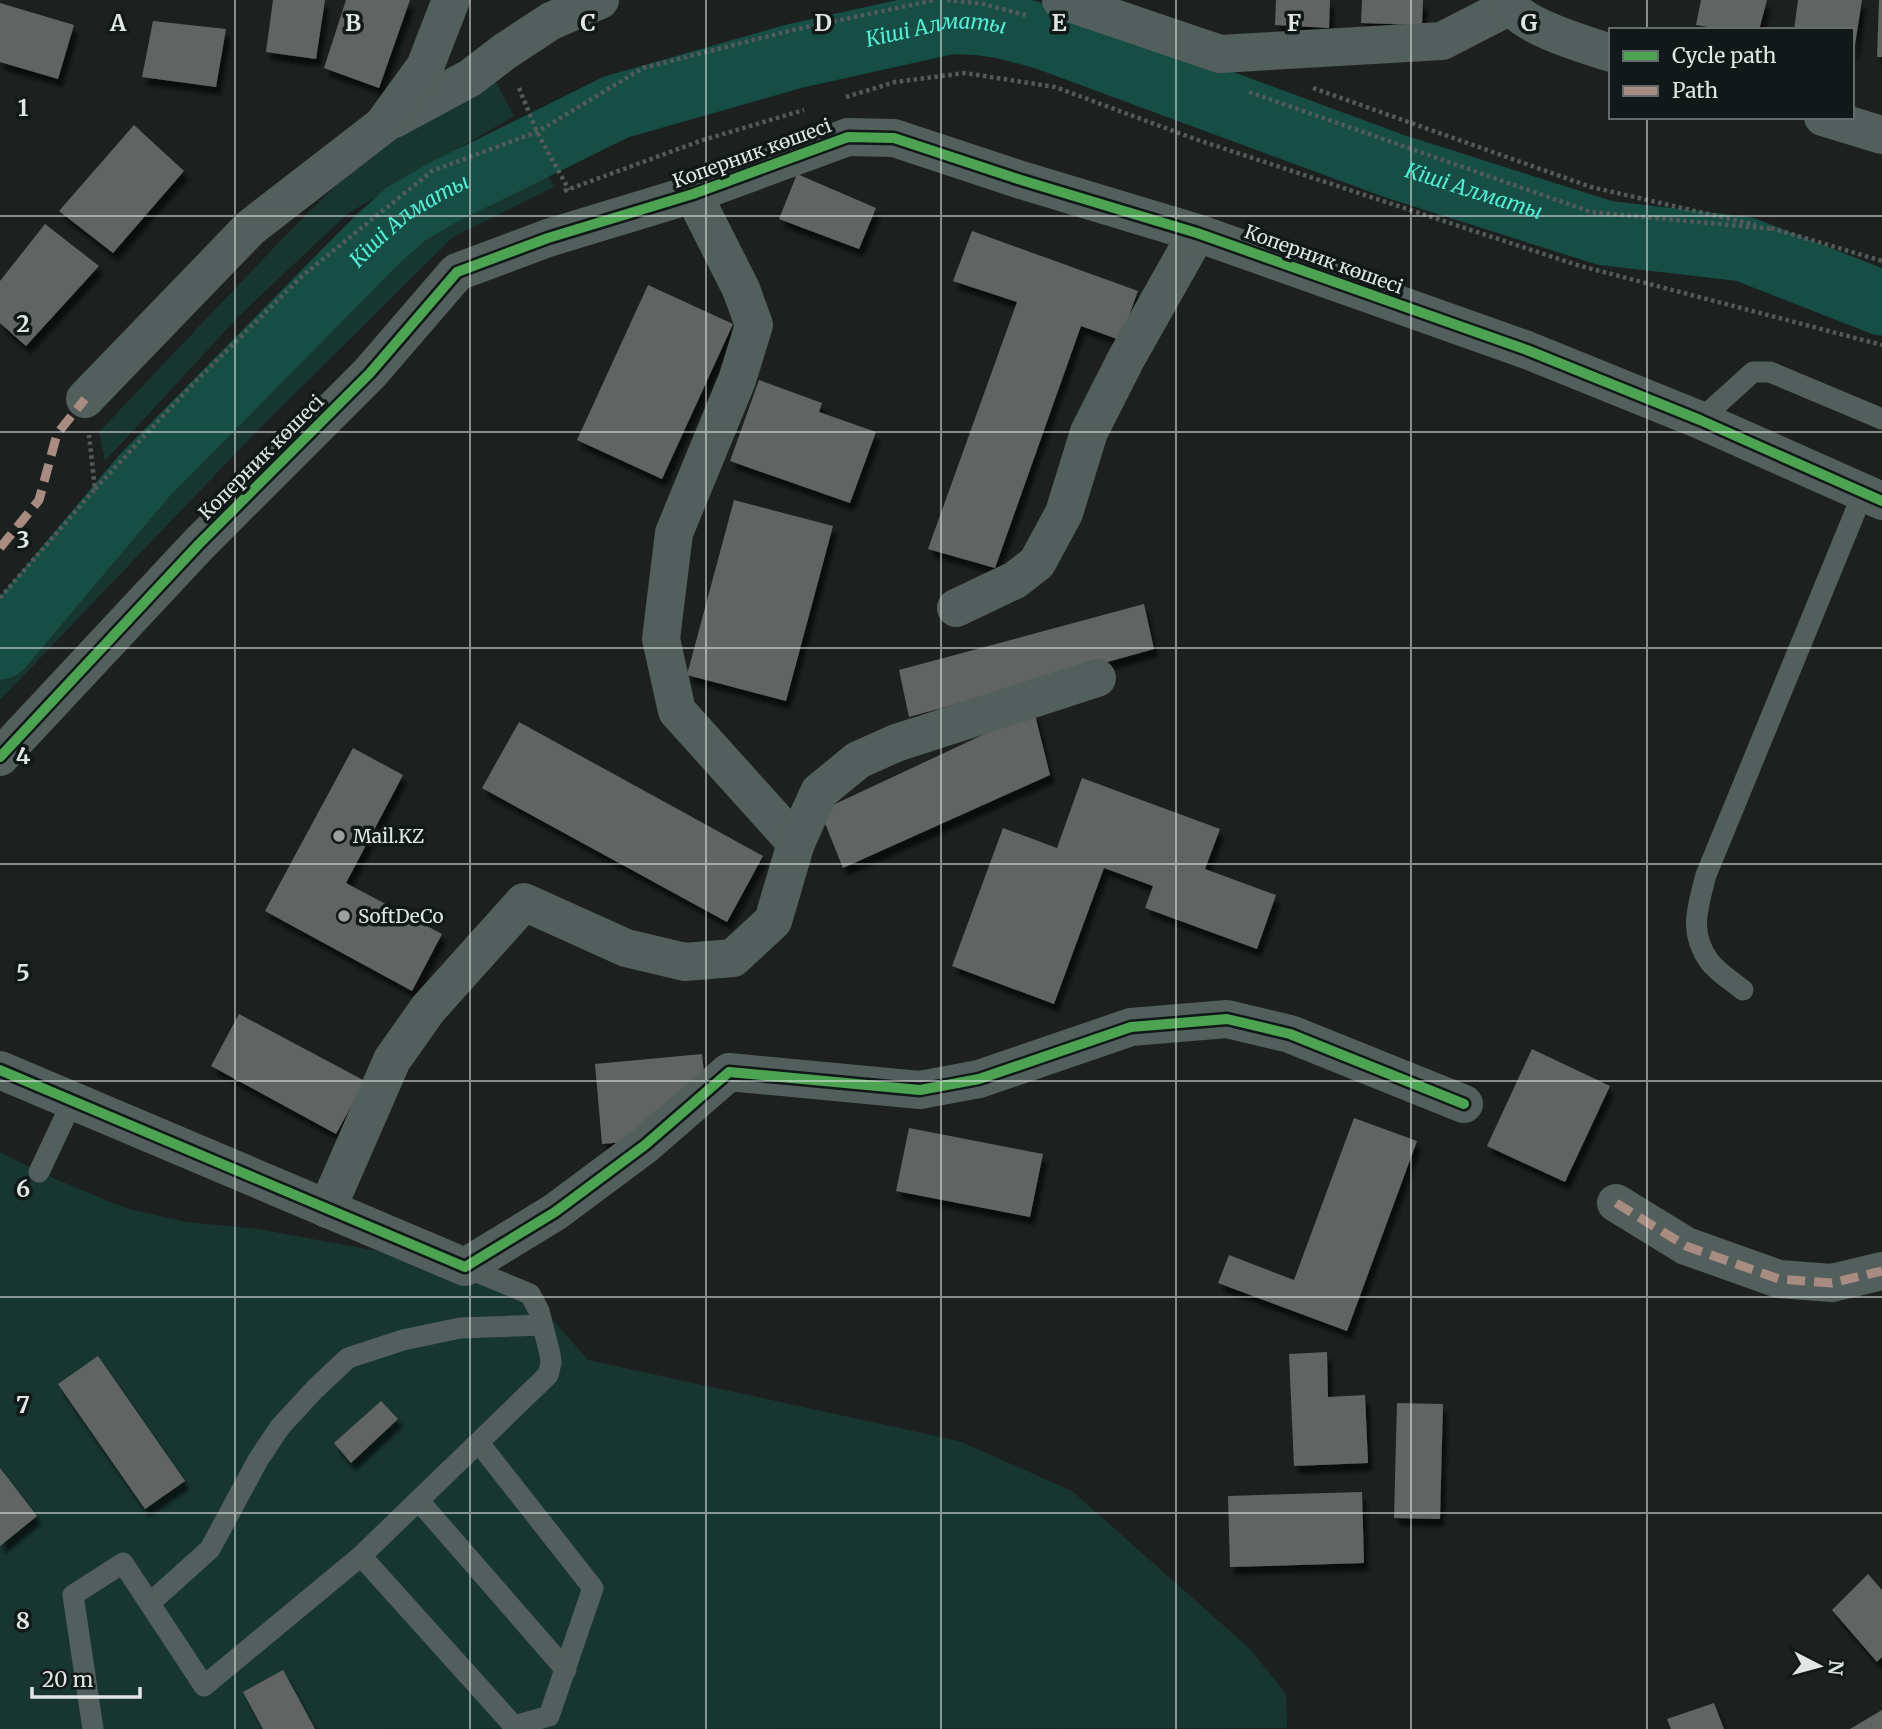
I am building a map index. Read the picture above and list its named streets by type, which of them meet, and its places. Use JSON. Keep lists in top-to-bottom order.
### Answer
{
  "streets": {
    "street": ["Коперник көшесі"]
  },
  "water": ["Кіші Алматы"],
  "places": ["Mail.KZ", "SoftDeCo"],
  "legend": ["Cycle path", "Path"],
  "scale_bar": "20 m",
  "north": "right",
  "grid": {
    "columns": [
      "A",
      "B",
      "C",
      "D",
      "E",
      "F",
      "G"
    ],
    "rows": [
      "1",
      "2",
      "3",
      "4",
      "5",
      "6",
      "7",
      "8"
    ]
  }
}
